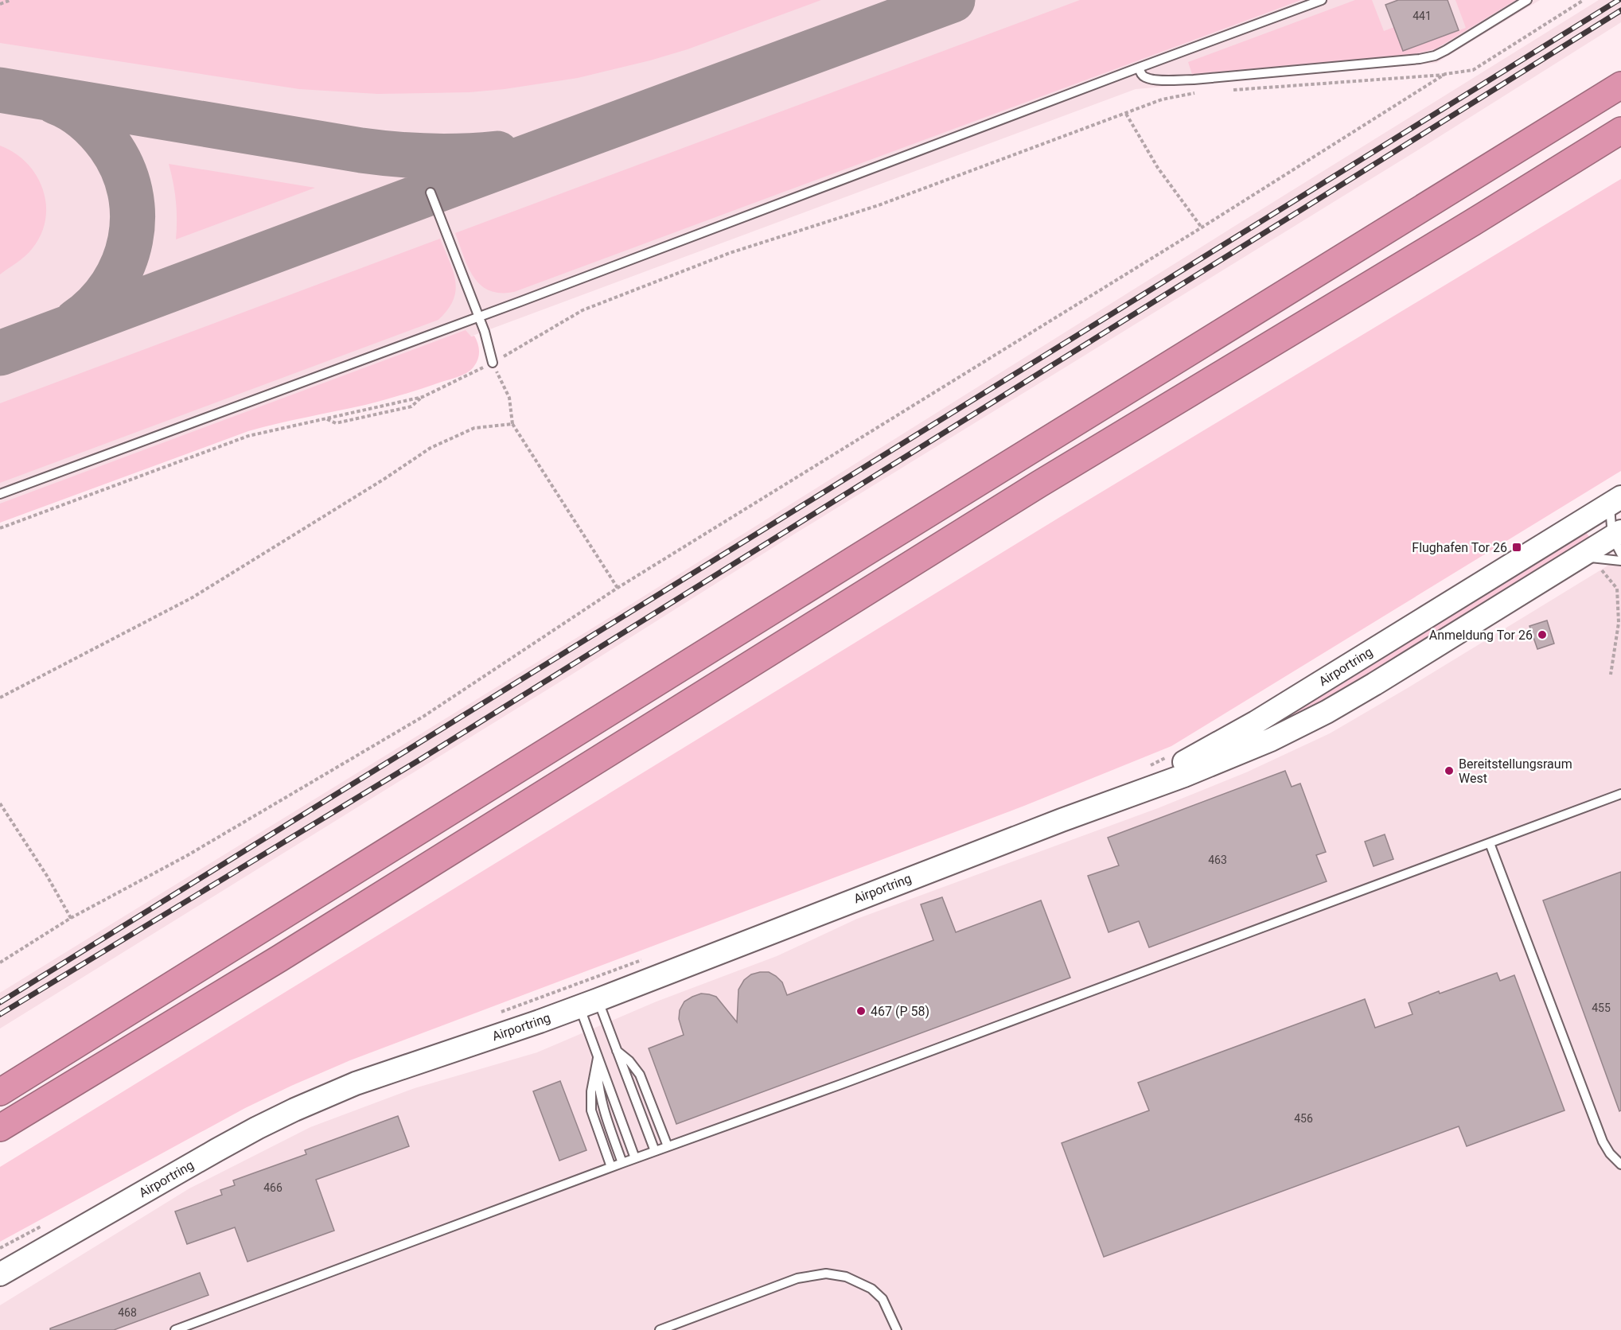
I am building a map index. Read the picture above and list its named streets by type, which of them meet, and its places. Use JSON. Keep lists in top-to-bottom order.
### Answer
{
  "streets": {
    "street": ["Airportring"]
  },
  "places": {
    "transit": ["Flughafen Tor 26"],
    "other": ["Anmeldung Tor 26", "Bereitstellungsraum West", "467 (P 58)"]
  },
  "house_numbers": [
    "441",
    "463",
    "455",
    "456",
    "466",
    "468"
  ]
}
